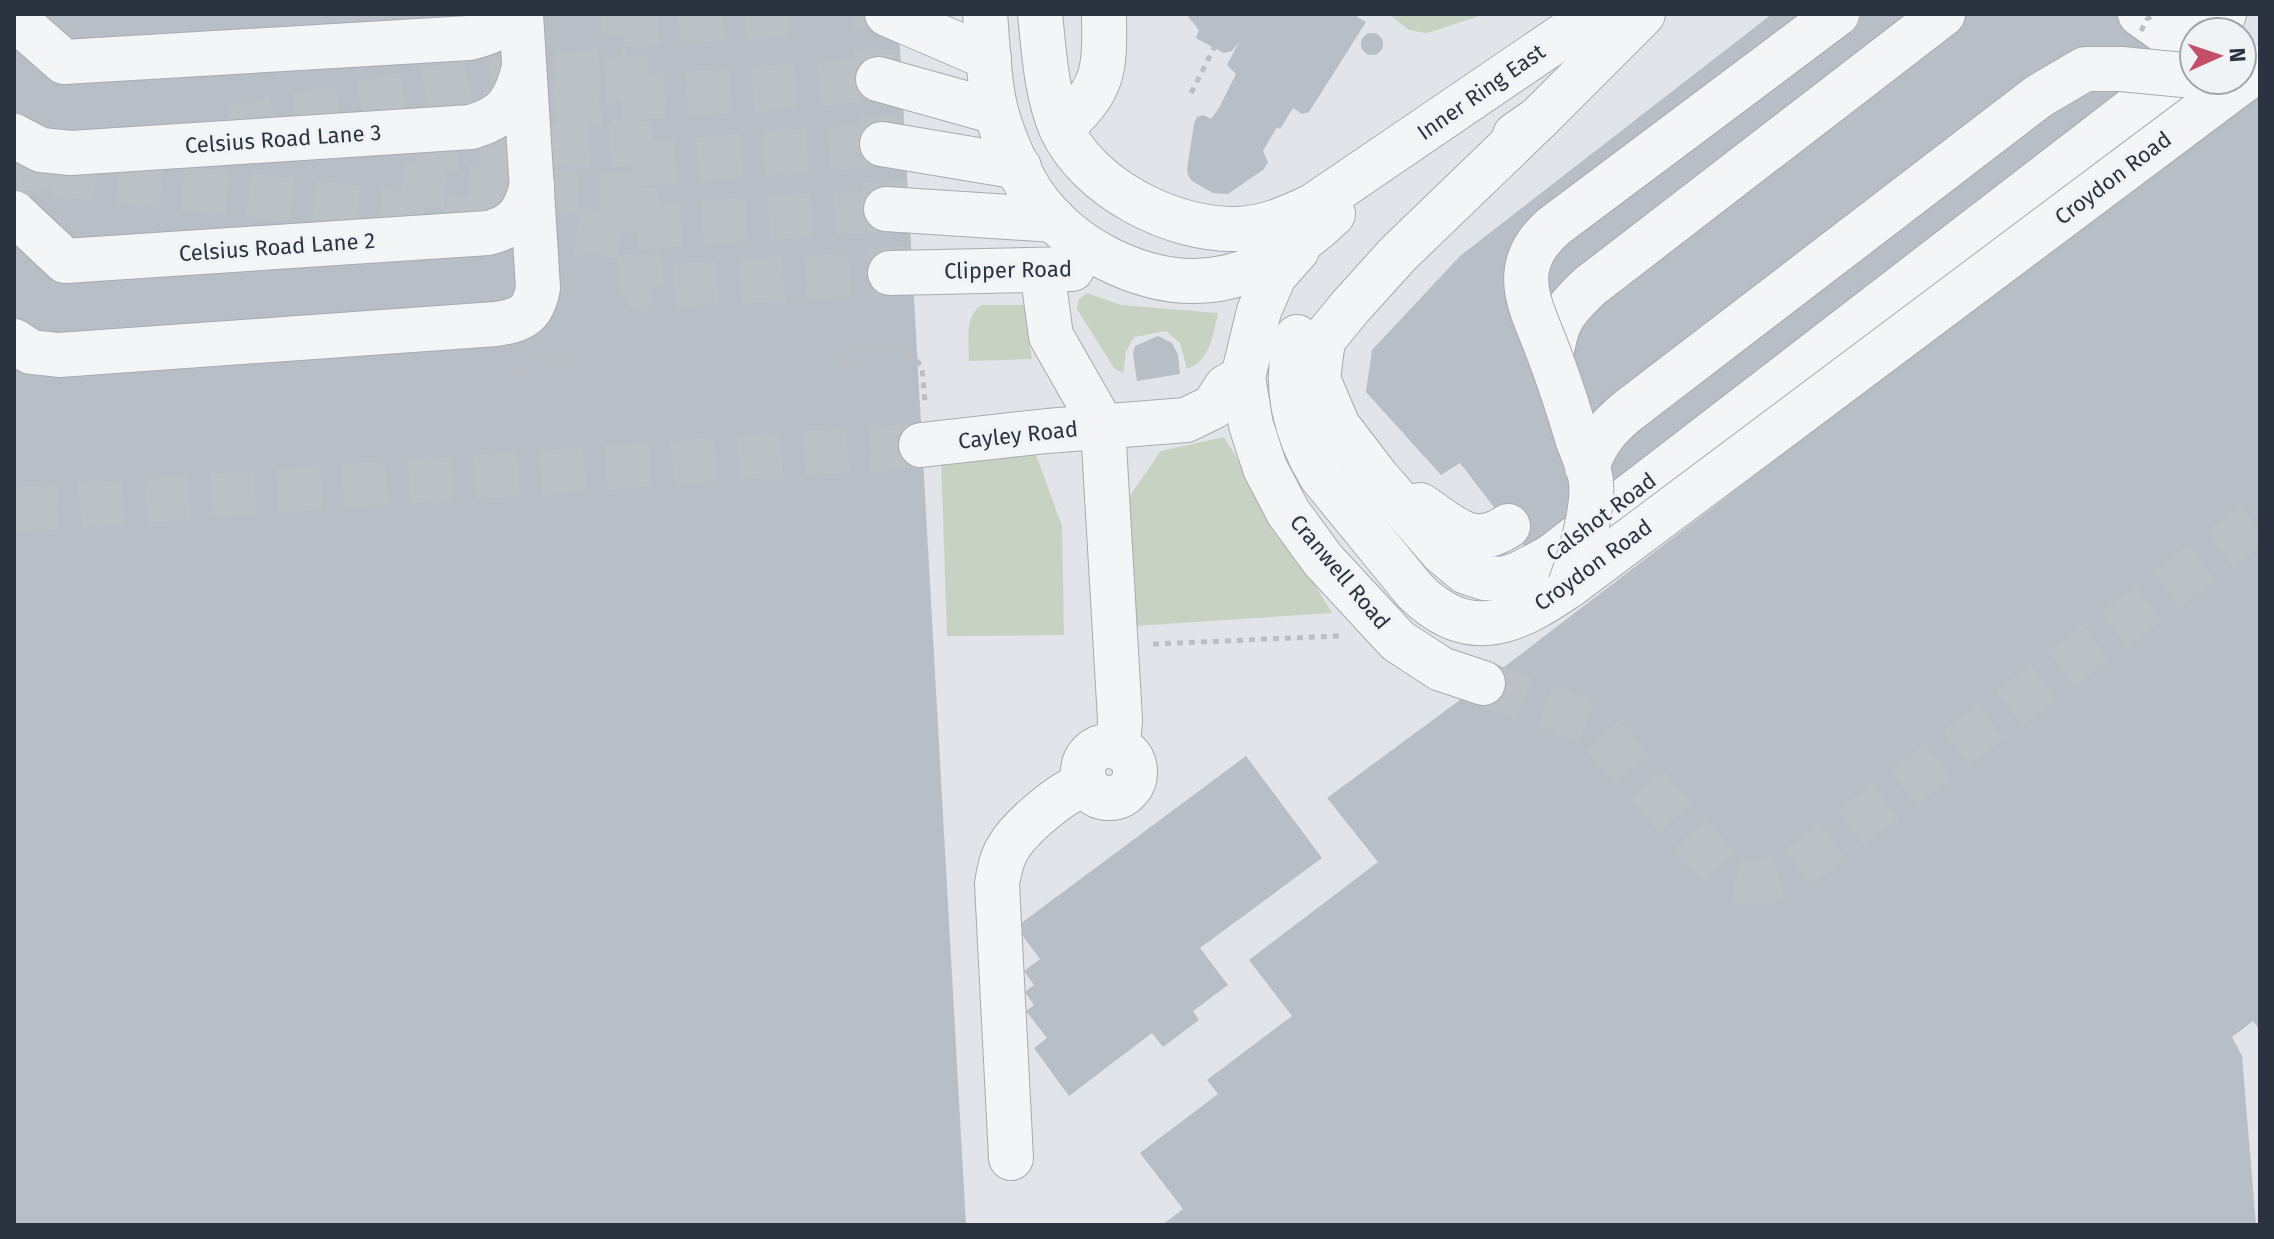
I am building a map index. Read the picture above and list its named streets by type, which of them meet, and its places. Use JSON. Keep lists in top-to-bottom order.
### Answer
{
  "streets": {
    "street": [
      "Inner Ring East",
      "Celsius Road Lane 3",
      "Croydon Road",
      "Celsius Road Lane 2",
      "Clipper Road",
      "Cayley Road",
      "Calshot Road",
      "Cranwell Road"
    ]
  },
  "crossings": [
    ["Croydon Road", "Calshot Road"],
    ["Cayley Road", "Cranwell Road"]
  ],
  "north": "right"
}
